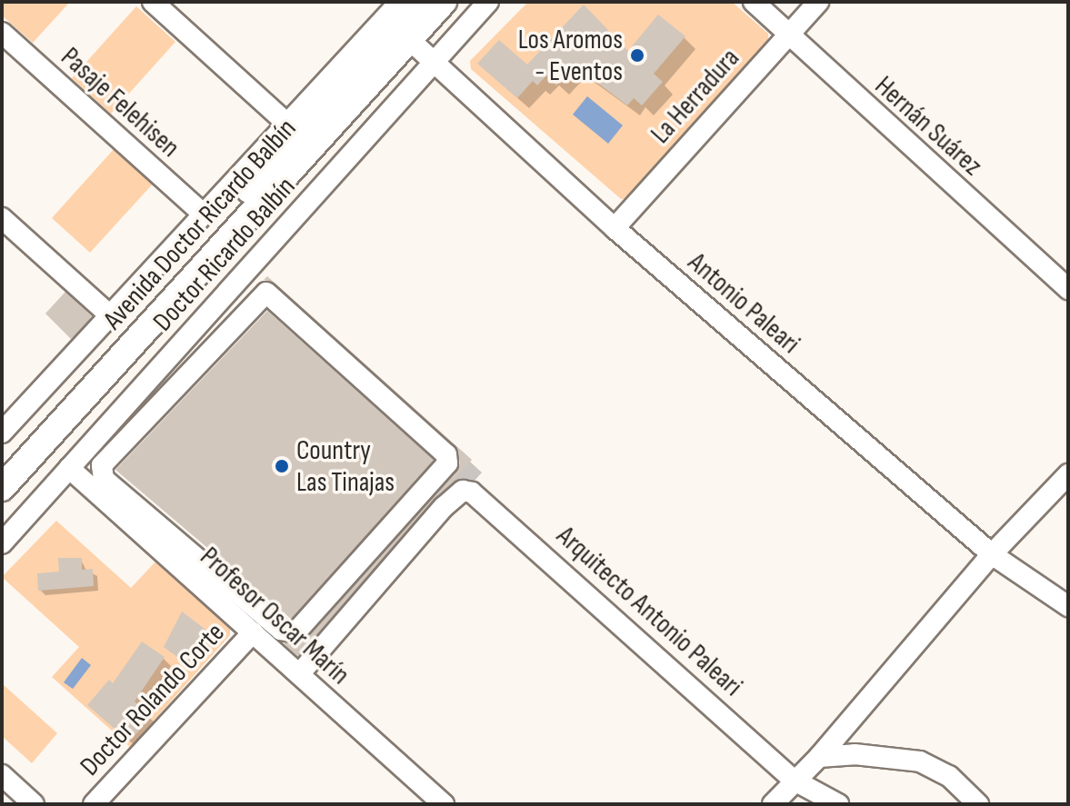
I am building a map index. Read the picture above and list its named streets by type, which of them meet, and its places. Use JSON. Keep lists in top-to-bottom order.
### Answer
{
  "streets": {
    "main road": ["Avenida Doctor Ricardo Balbín"],
    "street": [
      "La Herradura",
      "Pasaje Felehisen",
      "Hernán Suárez",
      "Doctor Ricardo Balbín",
      "Antonio Paleari",
      "Arquitecto Antonio Paleari",
      "Profesor Oscar Marín",
      "Doctor Rolando Corte"
    ]
  },
  "crossings": [
    ["La Herradura", "Hernán Suárez"],
    ["La Herradura", "Antonio Paleari"],
    ["Pasaje Felehisen", "Doctor Ricardo Balbín"],
    ["Avenida Doctor Ricardo Balbín", "Doctor Ricardo Balbín"],
    ["Avenida Doctor Ricardo Balbín", "Antonio Paleari"],
    ["Doctor Ricardo Balbín", "Antonio Paleari"],
    ["Doctor Ricardo Balbín", "Profesor Oscar Marín"],
    ["Arquitecto Antonio Paleari", "Profesor Oscar Marín"],
    ["Profesor Oscar Marín", "Doctor Rolando Corte"]
  ],
  "places": ["Los Aromos - Eventos", "Country Las Tinajas"]
}
